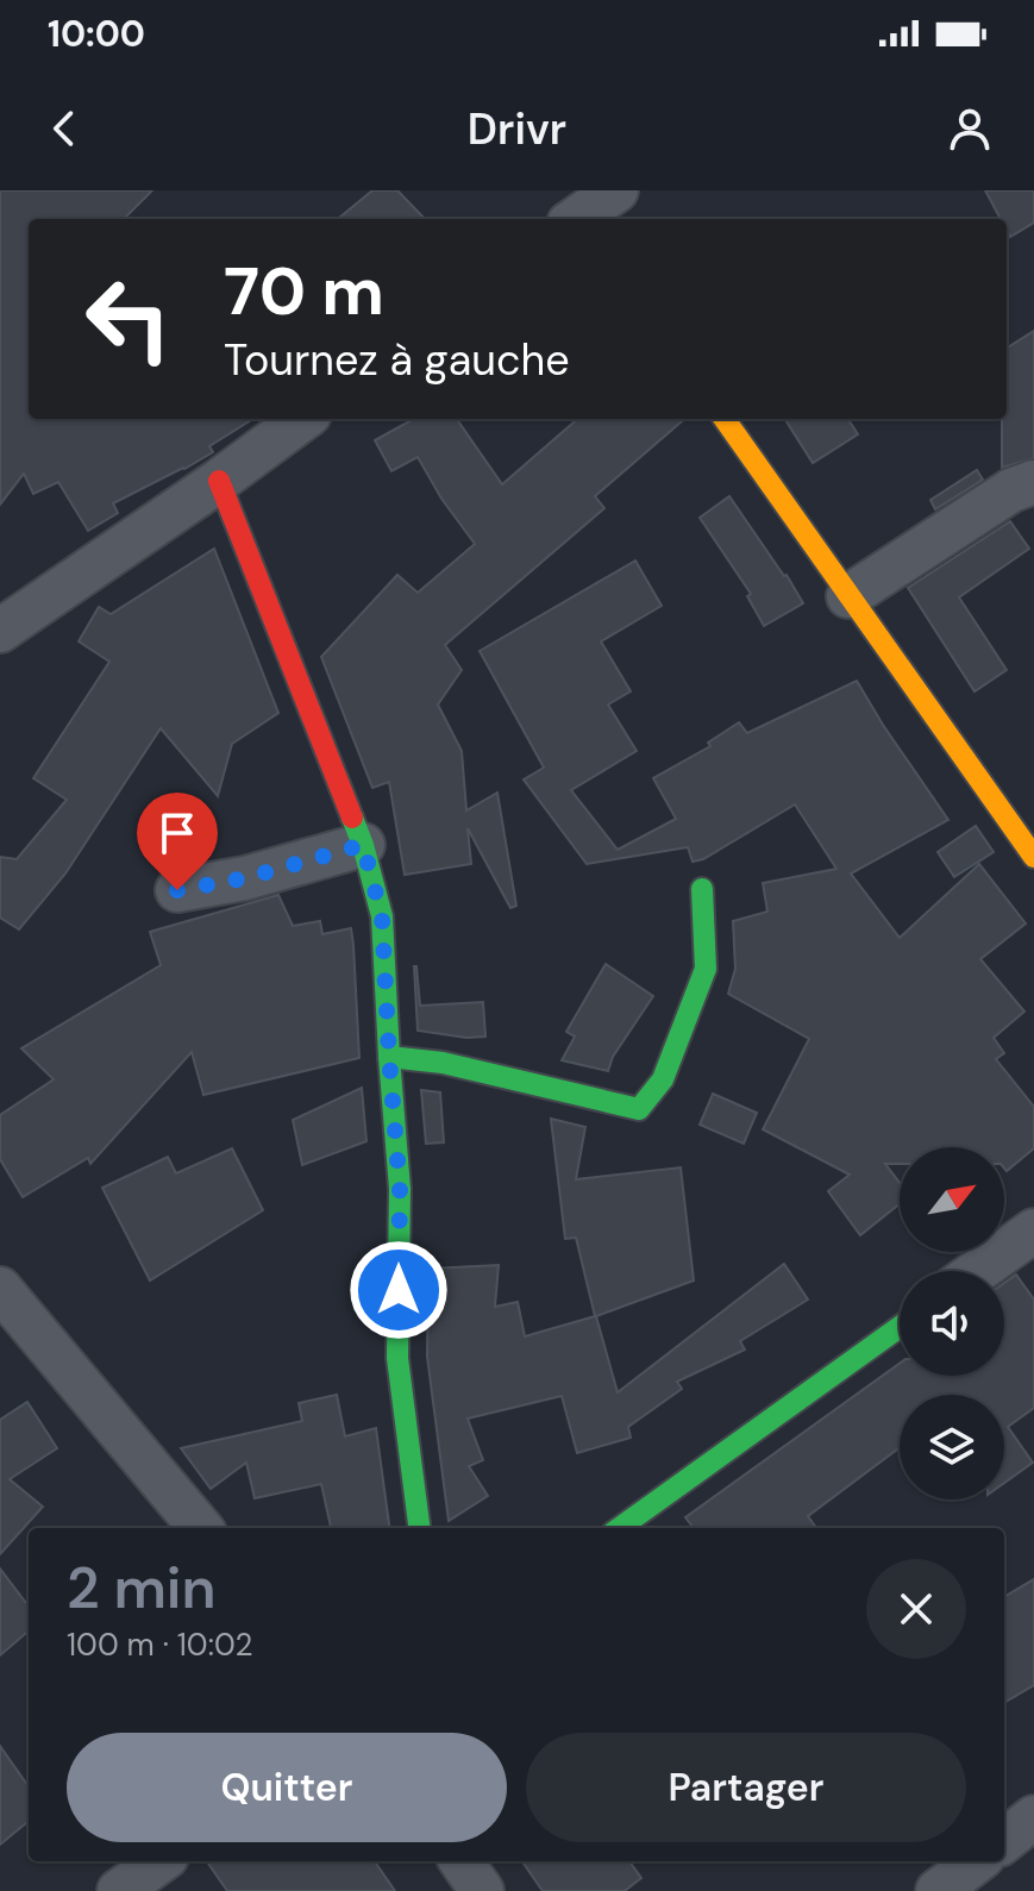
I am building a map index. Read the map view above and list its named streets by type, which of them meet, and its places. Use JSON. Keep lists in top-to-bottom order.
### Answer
{
  "north": "top right",
  "page": {
    "status": "10:00",
    "header": "Drivr",
    "turn": ["70 m", "Tournez à gauche"],
    "heading": ["2 min", "100 m · 10:02"],
    "buttons": ["Quitter", "Partager"]
  }
}
